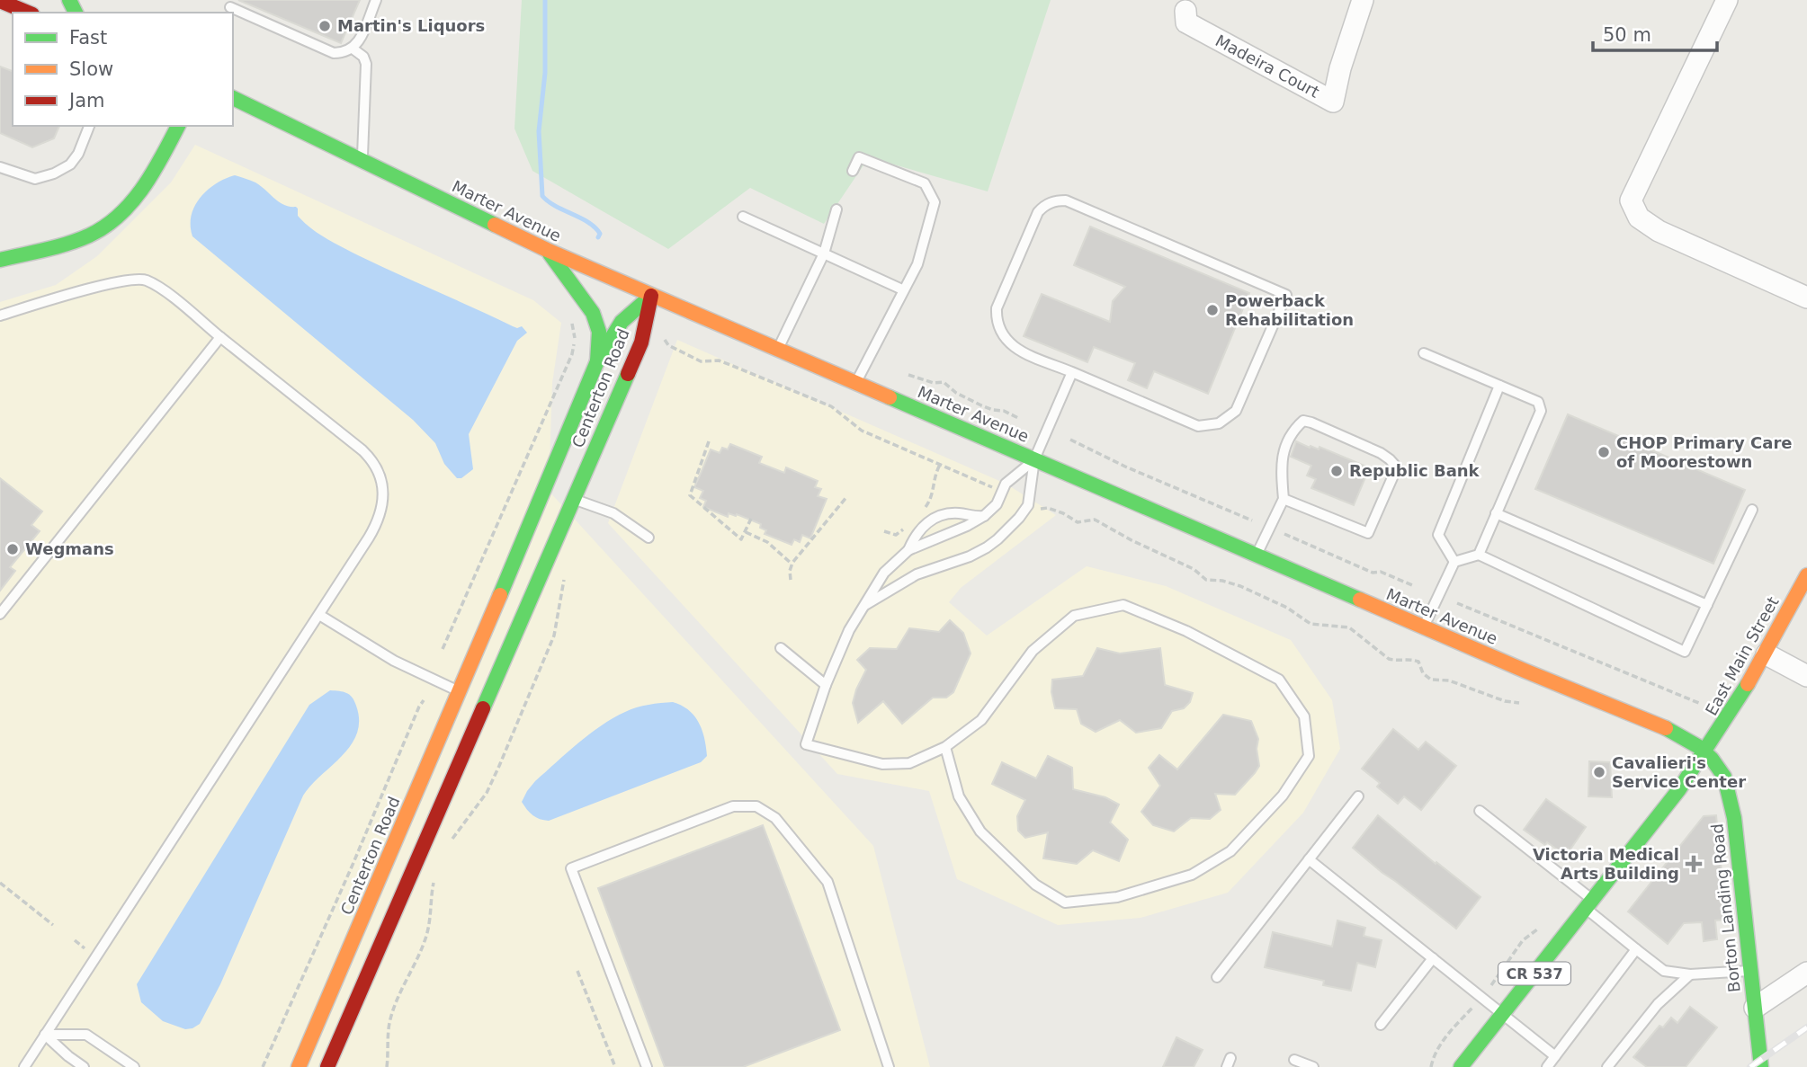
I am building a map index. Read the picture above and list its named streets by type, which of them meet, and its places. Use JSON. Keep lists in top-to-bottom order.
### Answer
{
  "streets": {
    "main road": [
      "Marter Avenue",
      "Centerton Road",
      "East Main Street",
      "Borton Landing Road",
      "CR 537"
    ],
    "street": ["Madeira Court"]
  },
  "crossings": [
    ["Marter Avenue", "Centerton Road"],
    ["Marter Avenue", "East Main Street"],
    ["Marter Avenue", "Borton Landing Road"],
    ["Marter Avenue", "CR 537"],
    ["East Main Street", "Borton Landing Road"],
    ["East Main Street", "CR 537"],
    ["Borton Landing Road", "CR 537"]
  ],
  "places": {
    "other": [
      "Martin's Liquors",
      "Powerback Rehabilitation",
      "CHOP Primary Care of Moorestown",
      "Republic Bank",
      "Wegmans",
      "Cavalieri's Service Center"
    ],
    "health": ["Victoria Medical Arts Building"]
  },
  "legend": ["Fast", "Slow", "Jam"],
  "scale_bar": "50 m"
}
